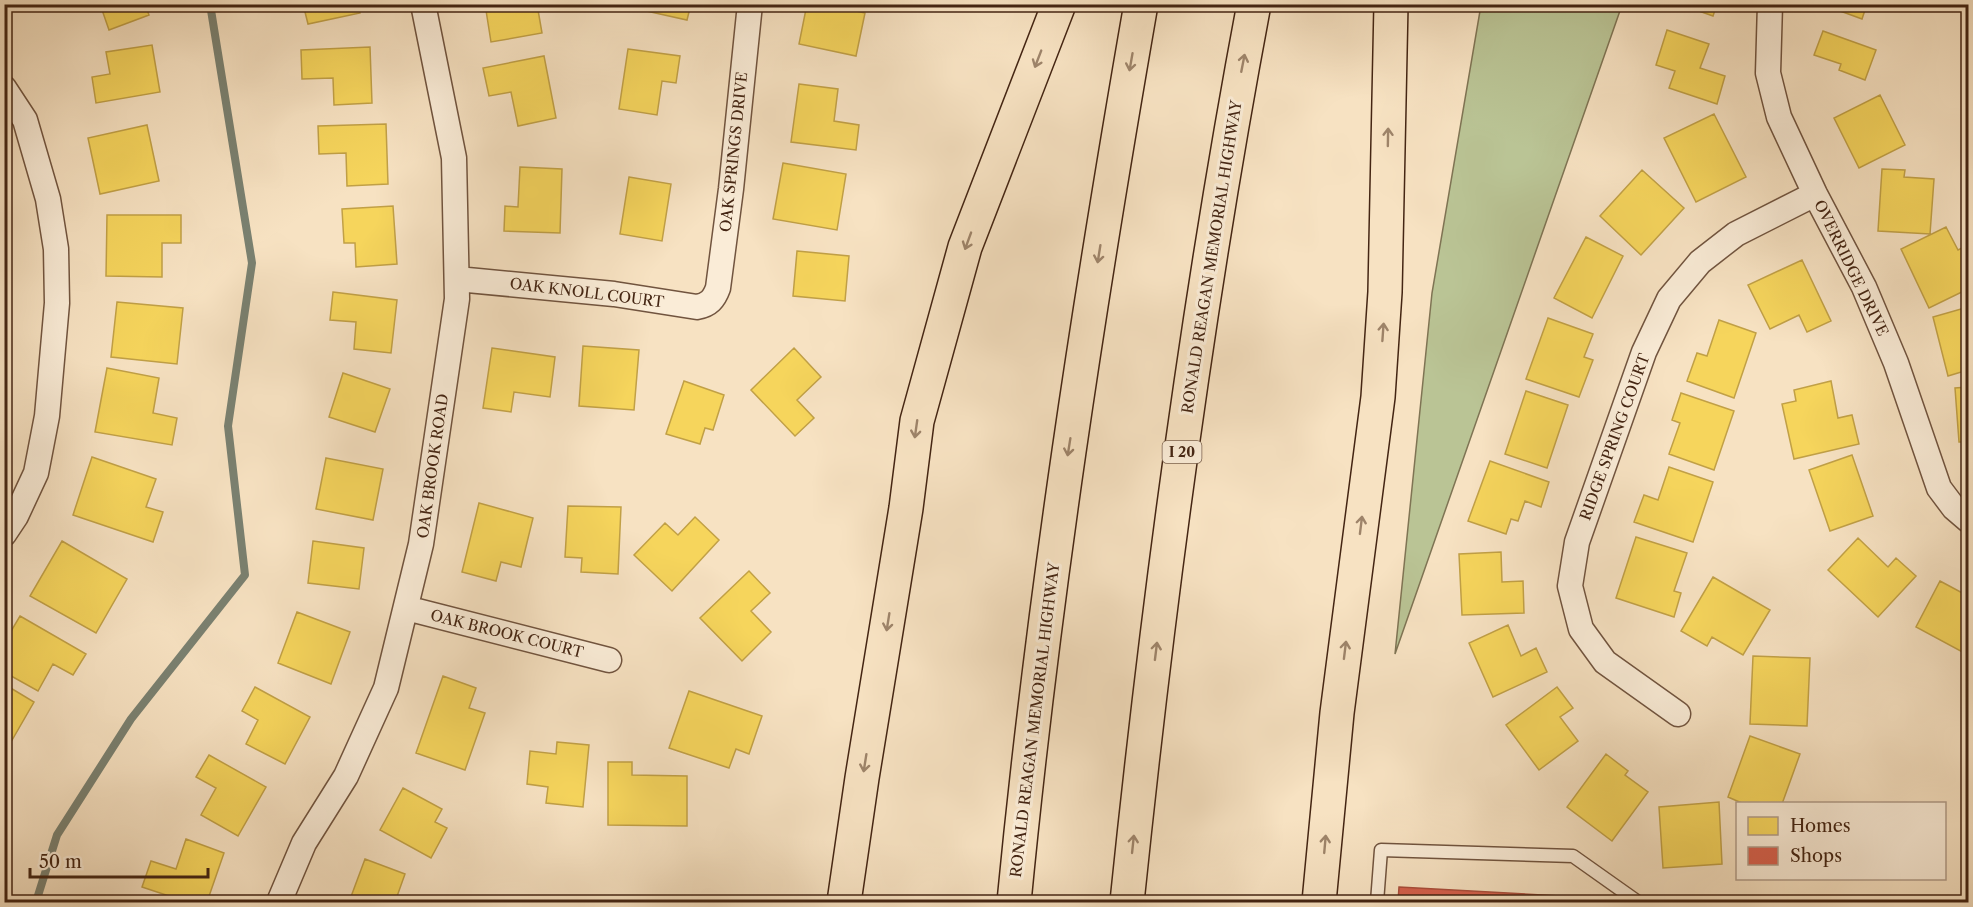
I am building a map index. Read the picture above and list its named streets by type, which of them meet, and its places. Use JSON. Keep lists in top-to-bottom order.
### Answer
{
  "streets": {
    "highway": ["RONALD REAGAN MEMORIAL HIGHWAY", "I 20"],
    "street": [
      "OAK SPRINGS DRIVE",
      "OVERRIDGE DRIVE",
      "OAK KNOLL COURT",
      "RIDGE SPRING COURT",
      "OAK BROOK ROAD",
      "OAK BROOK COURT"
    ]
  },
  "crossings": [
    ["OAK SPRINGS DRIVE", "OAK KNOLL COURT"],
    ["OVERRIDGE DRIVE", "RIDGE SPRING COURT"],
    ["OAK KNOLL COURT", "OAK BROOK ROAD"],
    ["OAK BROOK ROAD", "OAK BROOK COURT"]
  ],
  "legend": ["Homes", "Shops"],
  "scale_bar": "50 m"
}
